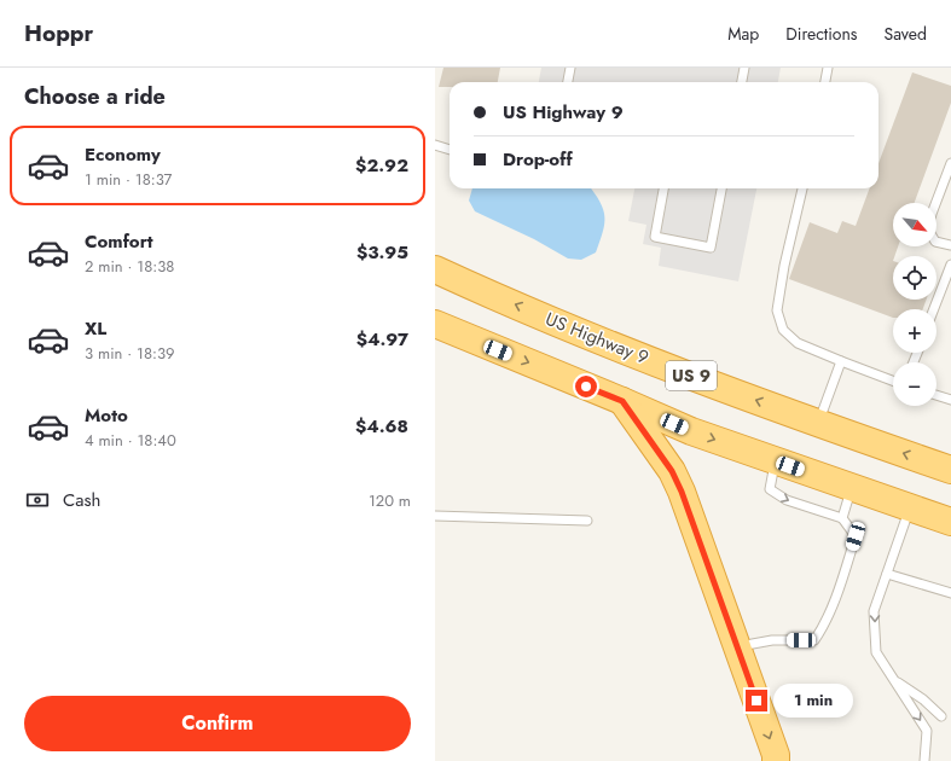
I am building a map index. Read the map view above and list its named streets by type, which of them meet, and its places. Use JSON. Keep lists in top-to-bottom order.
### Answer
{
  "streets": {
    "highway": ["US Highway 9", "US 9"]
  },
  "north": "bottom right",
  "page": {
    "header": "Hoppr",
    "nav": ["Map", "Directions", "Saved"],
    "heading": "Choose a ride",
    "banner": ["US Highway 9", "Drop-off"],
    "list": [
      {
        "name": "Economy",
        "note": "1 min · 18:37",
        "value": "$2.92"
      },
      {
        "name": "Comfort",
        "note": "2 min · 18:38",
        "value": "$3.95"
      },
      {
        "name": "XL",
        "note": "3 min · 18:39",
        "value": "$4.97"
      },
      {
        "name": "Moto",
        "note": "4 min · 18:40",
        "value": "$4.68"
      }
    ],
    "map_buttons": ["+", "−"],
    "pay": ["Cash", "120 m"],
    "bubble": "1 min",
    "buttons": "Confirm"
  }
}
